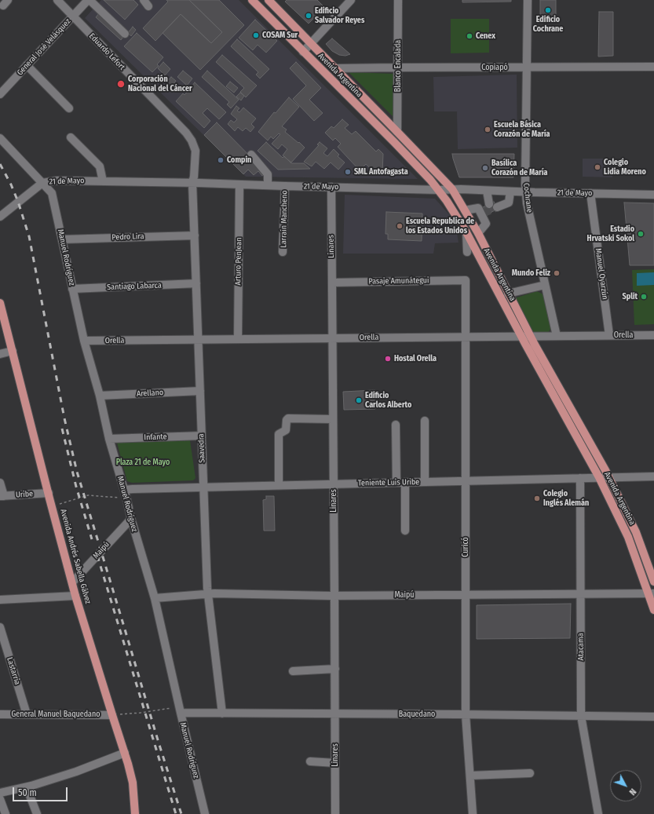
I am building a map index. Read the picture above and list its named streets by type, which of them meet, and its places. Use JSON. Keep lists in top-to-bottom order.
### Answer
{
  "streets": {
    "main road": ["Avenida Argentina", "Avenida Andrés Sabella Gálvez"],
    "street": [
      "General José Velásquez",
      "Eduardo Lefort",
      "Blanco Encalada",
      "Copiapó",
      "21 de Mayo",
      "Cochrane",
      "Larraín Mancheno",
      "Pedro Lira",
      "Linares",
      "Manuel Rodríguez",
      "Arturo PenJean",
      "Manuel Oyarzún",
      "Pasaje Amunátegui",
      "Santiago Labarca",
      "Orella",
      "Arellano",
      "Infante",
      "Saavedra",
      "Teniente Luis Uribe",
      "Uribe",
      "Curicó",
      "Maipú",
      "Atacama",
      "Lastarria",
      "General Manuel Baquedano",
      "Baquedano"
    ]
  },
  "crossings": [
    ["General José Velásquez", "Eduardo Lefort"],
    ["Eduardo Lefort", "21 de Mayo"],
    ["Eduardo Lefort", "Saavedra"],
    ["Blanco Encalada", "Copiapó"],
    ["Blanco Encalada", "Avenida Argentina"],
    ["Copiapó", "Avenida Argentina"],
    ["Copiapó", "Cochrane"],
    ["Avenida Argentina", "21 de Mayo"],
    ["Avenida Argentina", "Orella"],
    ["Avenida Argentina", "Teniente Luis Uribe"],
    ["Avenida Argentina", "Maipú"],
    ["21 de Mayo", "Cochrane"],
    ["21 de Mayo", "Larraín Mancheno"],
    ["21 de Mayo", "Linares"],
    ["21 de Mayo", "Manuel Rodríguez"],
    ["21 de Mayo", "Arturo PenJean"],
    ["21 de Mayo", "Manuel Oyarzún"],
    ["21 de Mayo", "Saavedra"],
    ["Cochrane", "Orella"],
    ["Pedro Lira", "Manuel Rodríguez"],
    ["Pedro Lira", "Saavedra"],
    ["Linares", "Pasaje Amunátegui"],
    ["Linares", "Orella"],
    ["Linares", "Teniente Luis Uribe"],
    ["Linares", "Maipú"],
    ["Linares", "Baquedano"],
    ["Manuel Rodríguez", "Santiago Labarca"],
    ["Manuel Rodríguez", "Orella"],
    ["Manuel Rodríguez", "Arellano"],
    ["Manuel Rodríguez", "Infante"],
    ["Manuel Rodríguez", "Teniente Luis Uribe"],
    ["Manuel Rodríguez", "Maipú"],
    ["Manuel Rodríguez", "Baquedano"],
    ["Arturo PenJean", "Orella"],
    ["Manuel Oyarzún", "Orella"],
    ["Pasaje Amunátegui", "Curicó"],
    ["Santiago Labarca", "Saavedra"],
    ["Orella", "Saavedra"],
    ["Orella", "Curicó"],
    ["Arellano", "Saavedra"],
    ["Infante", "Saavedra"],
    ["Saavedra", "Teniente Luis Uribe"],
    ["Saavedra", "Maipú"],
    ["Saavedra", "Baquedano"],
    ["Teniente Luis Uribe", "Curicó"],
    ["Teniente Luis Uribe", "Atacama"],
    ["Uribe", "Avenida Andrés Sabella Gálvez"],
    ["Curicó", "Maipú"],
    ["Curicó", "Baquedano"],
    ["Maipú", "Avenida Andrés Sabella Gálvez"],
    ["Maipú", "Atacama"],
    ["Avenida Andrés Sabella Gálvez", "General Manuel Baquedano"],
    ["Atacama", "Baquedano"],
    ["Lastarria", "General Manuel Baquedano"]
  ],
  "parks": ["Plaza 21 de Mayo"],
  "places": [
    "Edificio Cochrane",
    "Edificio Salvador Reyes",
    "COSAM Sur",
    "Cenex",
    "Corporación Nacional del Cáncer",
    "Escuela Básica Corazón de María",
    "Compin",
    "Colegio Lidia Moreno",
    "Basílica Corazón de María",
    "SML Antofagasta",
    "Escuela Republica de los Estados Unidos",
    "Estadio Hrvatski Sokol",
    "Mundo Feliz",
    "Split",
    "Hostal Orella",
    "Edificio Carlos Alberto",
    "Colegio Inglés Alemán"
  ],
  "scale_bar": "50 m",
  "north": "bottom right"
}
